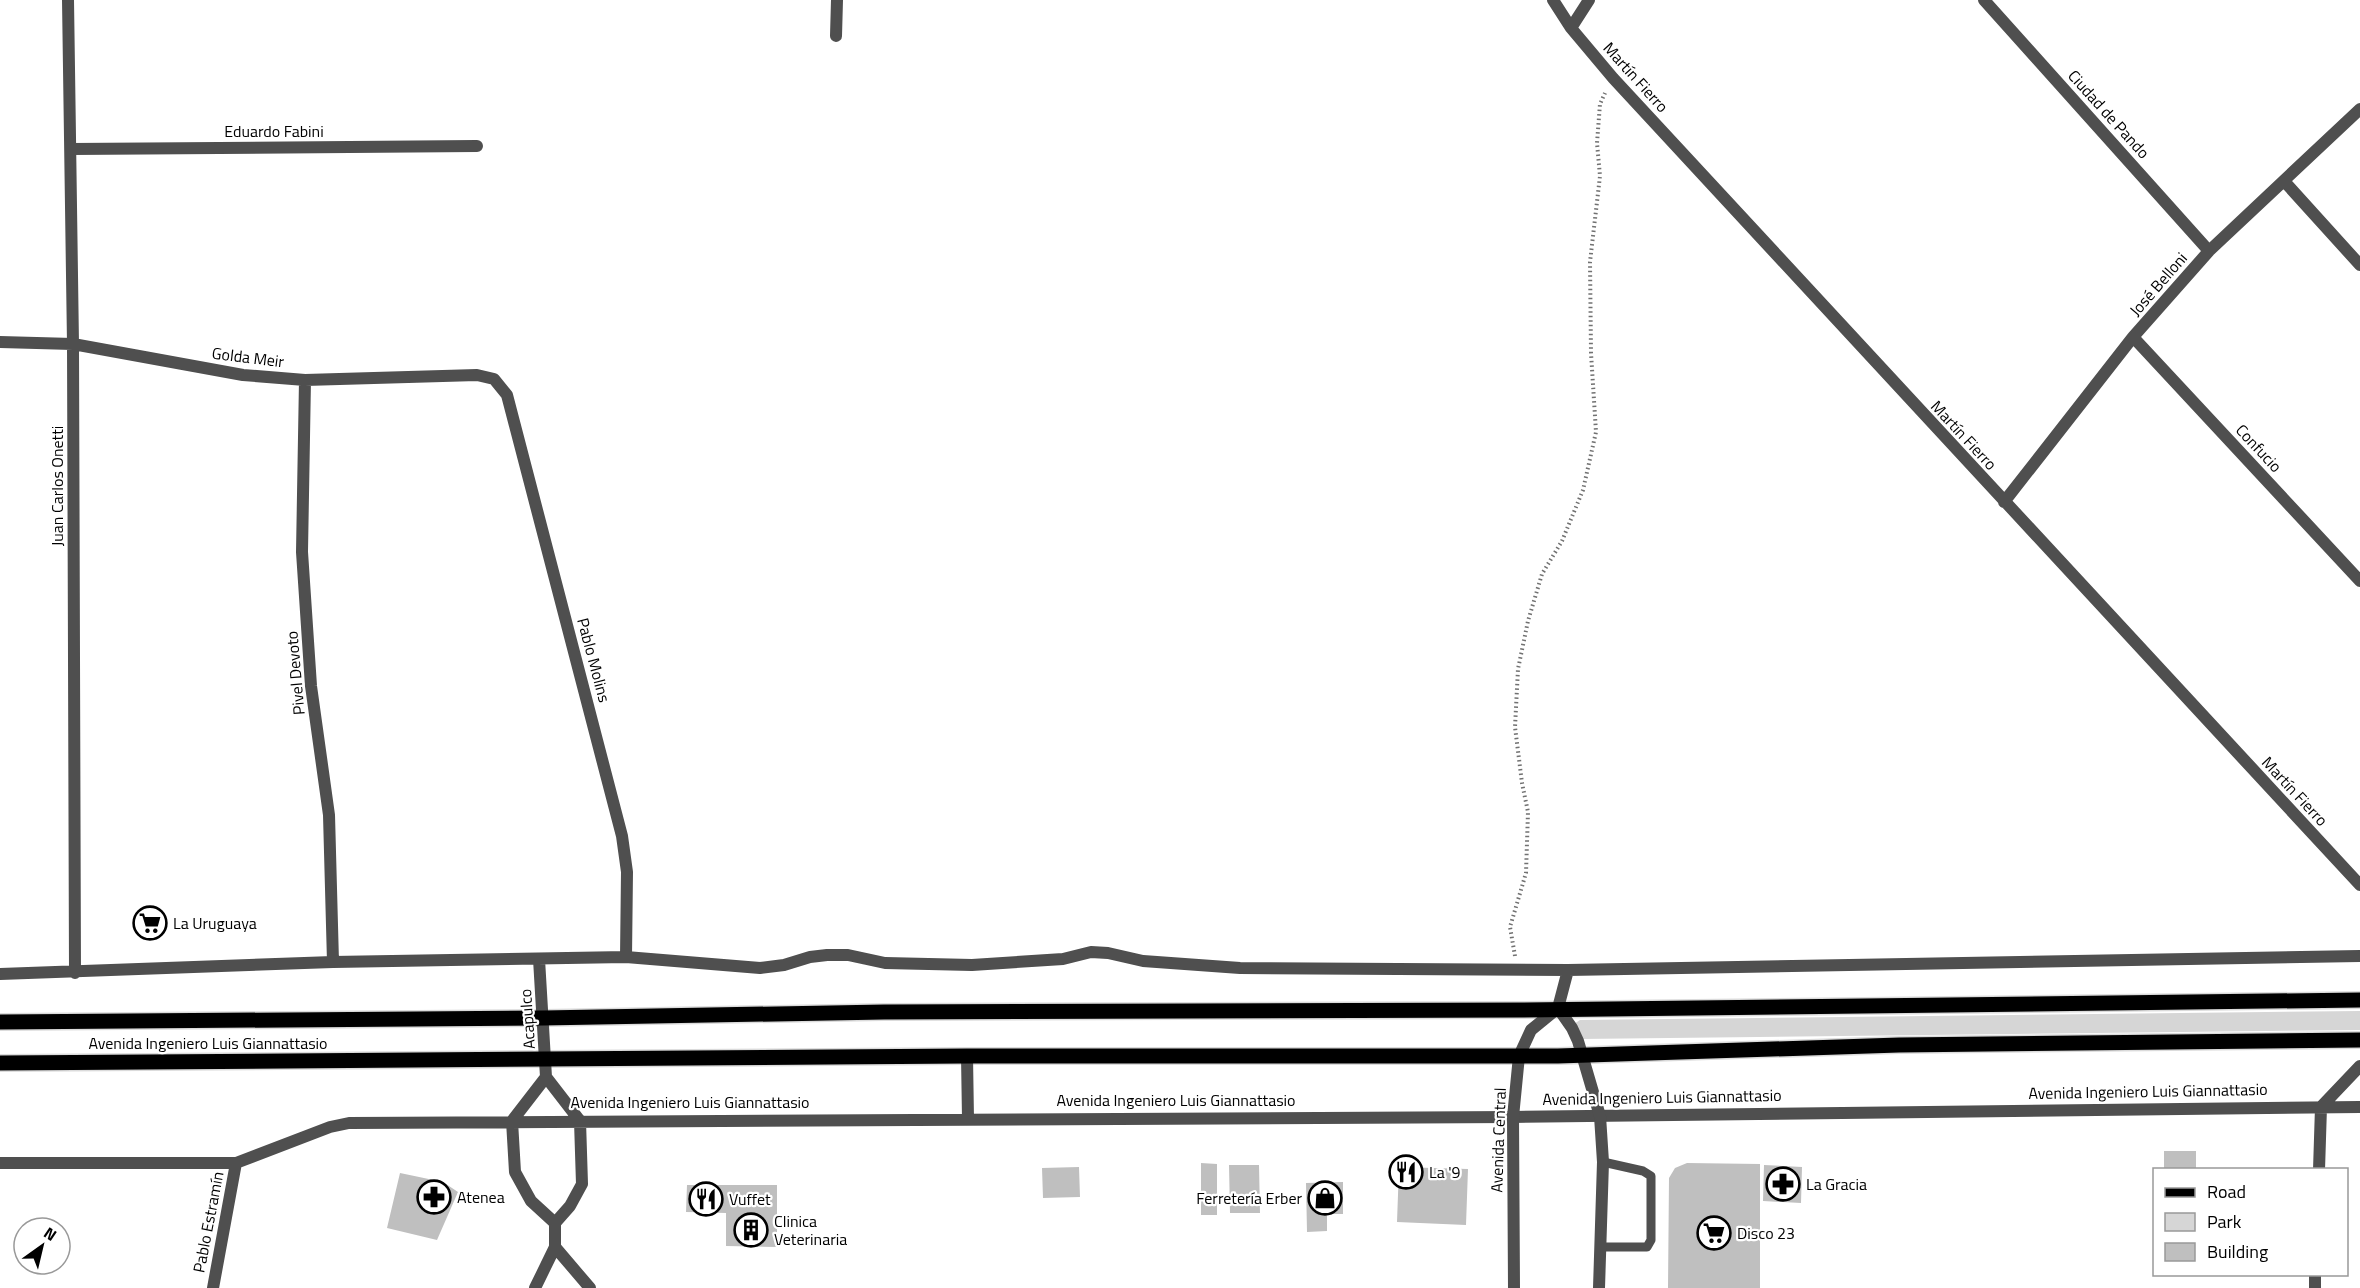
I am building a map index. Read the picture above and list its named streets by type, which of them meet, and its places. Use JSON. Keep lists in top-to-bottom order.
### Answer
{
  "streets": {
    "main road": ["Avenida Ingeniero Luis Giannattasio"],
    "street": [
      "Martín Fierro",
      "Ciudad de Pando",
      "Eduardo Fabini",
      "José Belloni",
      "Golda Meir",
      "Confucio",
      "Juan Carlos Onetti",
      "Pablo Molins",
      "Pivel Devoto",
      "Acapulco",
      "Avenida Central",
      "Pablo Estramín"
    ]
  },
  "crossings": [
    ["Martín Fierro", "José Belloni"],
    ["Ciudad de Pando", "José Belloni"],
    ["Eduardo Fabini", "Juan Carlos Onetti"],
    ["José Belloni", "Confucio"],
    ["Golda Meir", "Juan Carlos Onetti"],
    ["Golda Meir", "Pablo Molins"],
    ["Golda Meir", "Pivel Devoto"],
    ["Acapulco", "Avenida Ingeniero Luis Giannattasio"],
    ["Avenida Ingeniero Luis Giannattasio", "Avenida Central"],
    ["Avenida Ingeniero Luis Giannattasio", "Pablo Estramín"]
  ],
  "places": {
    "supermarket": ["La Uruguaya", "Disco 23"],
    "restaurant": ["La '9", "Vuffet"],
    "pharmacy": ["La Gracia", "Atenea"],
    "shop": ["Ferretería Erber"],
    "building": ["Clinica Veterinaria"]
  },
  "legend": ["Road", "Park", "Building"],
  "north": "top right"
}
